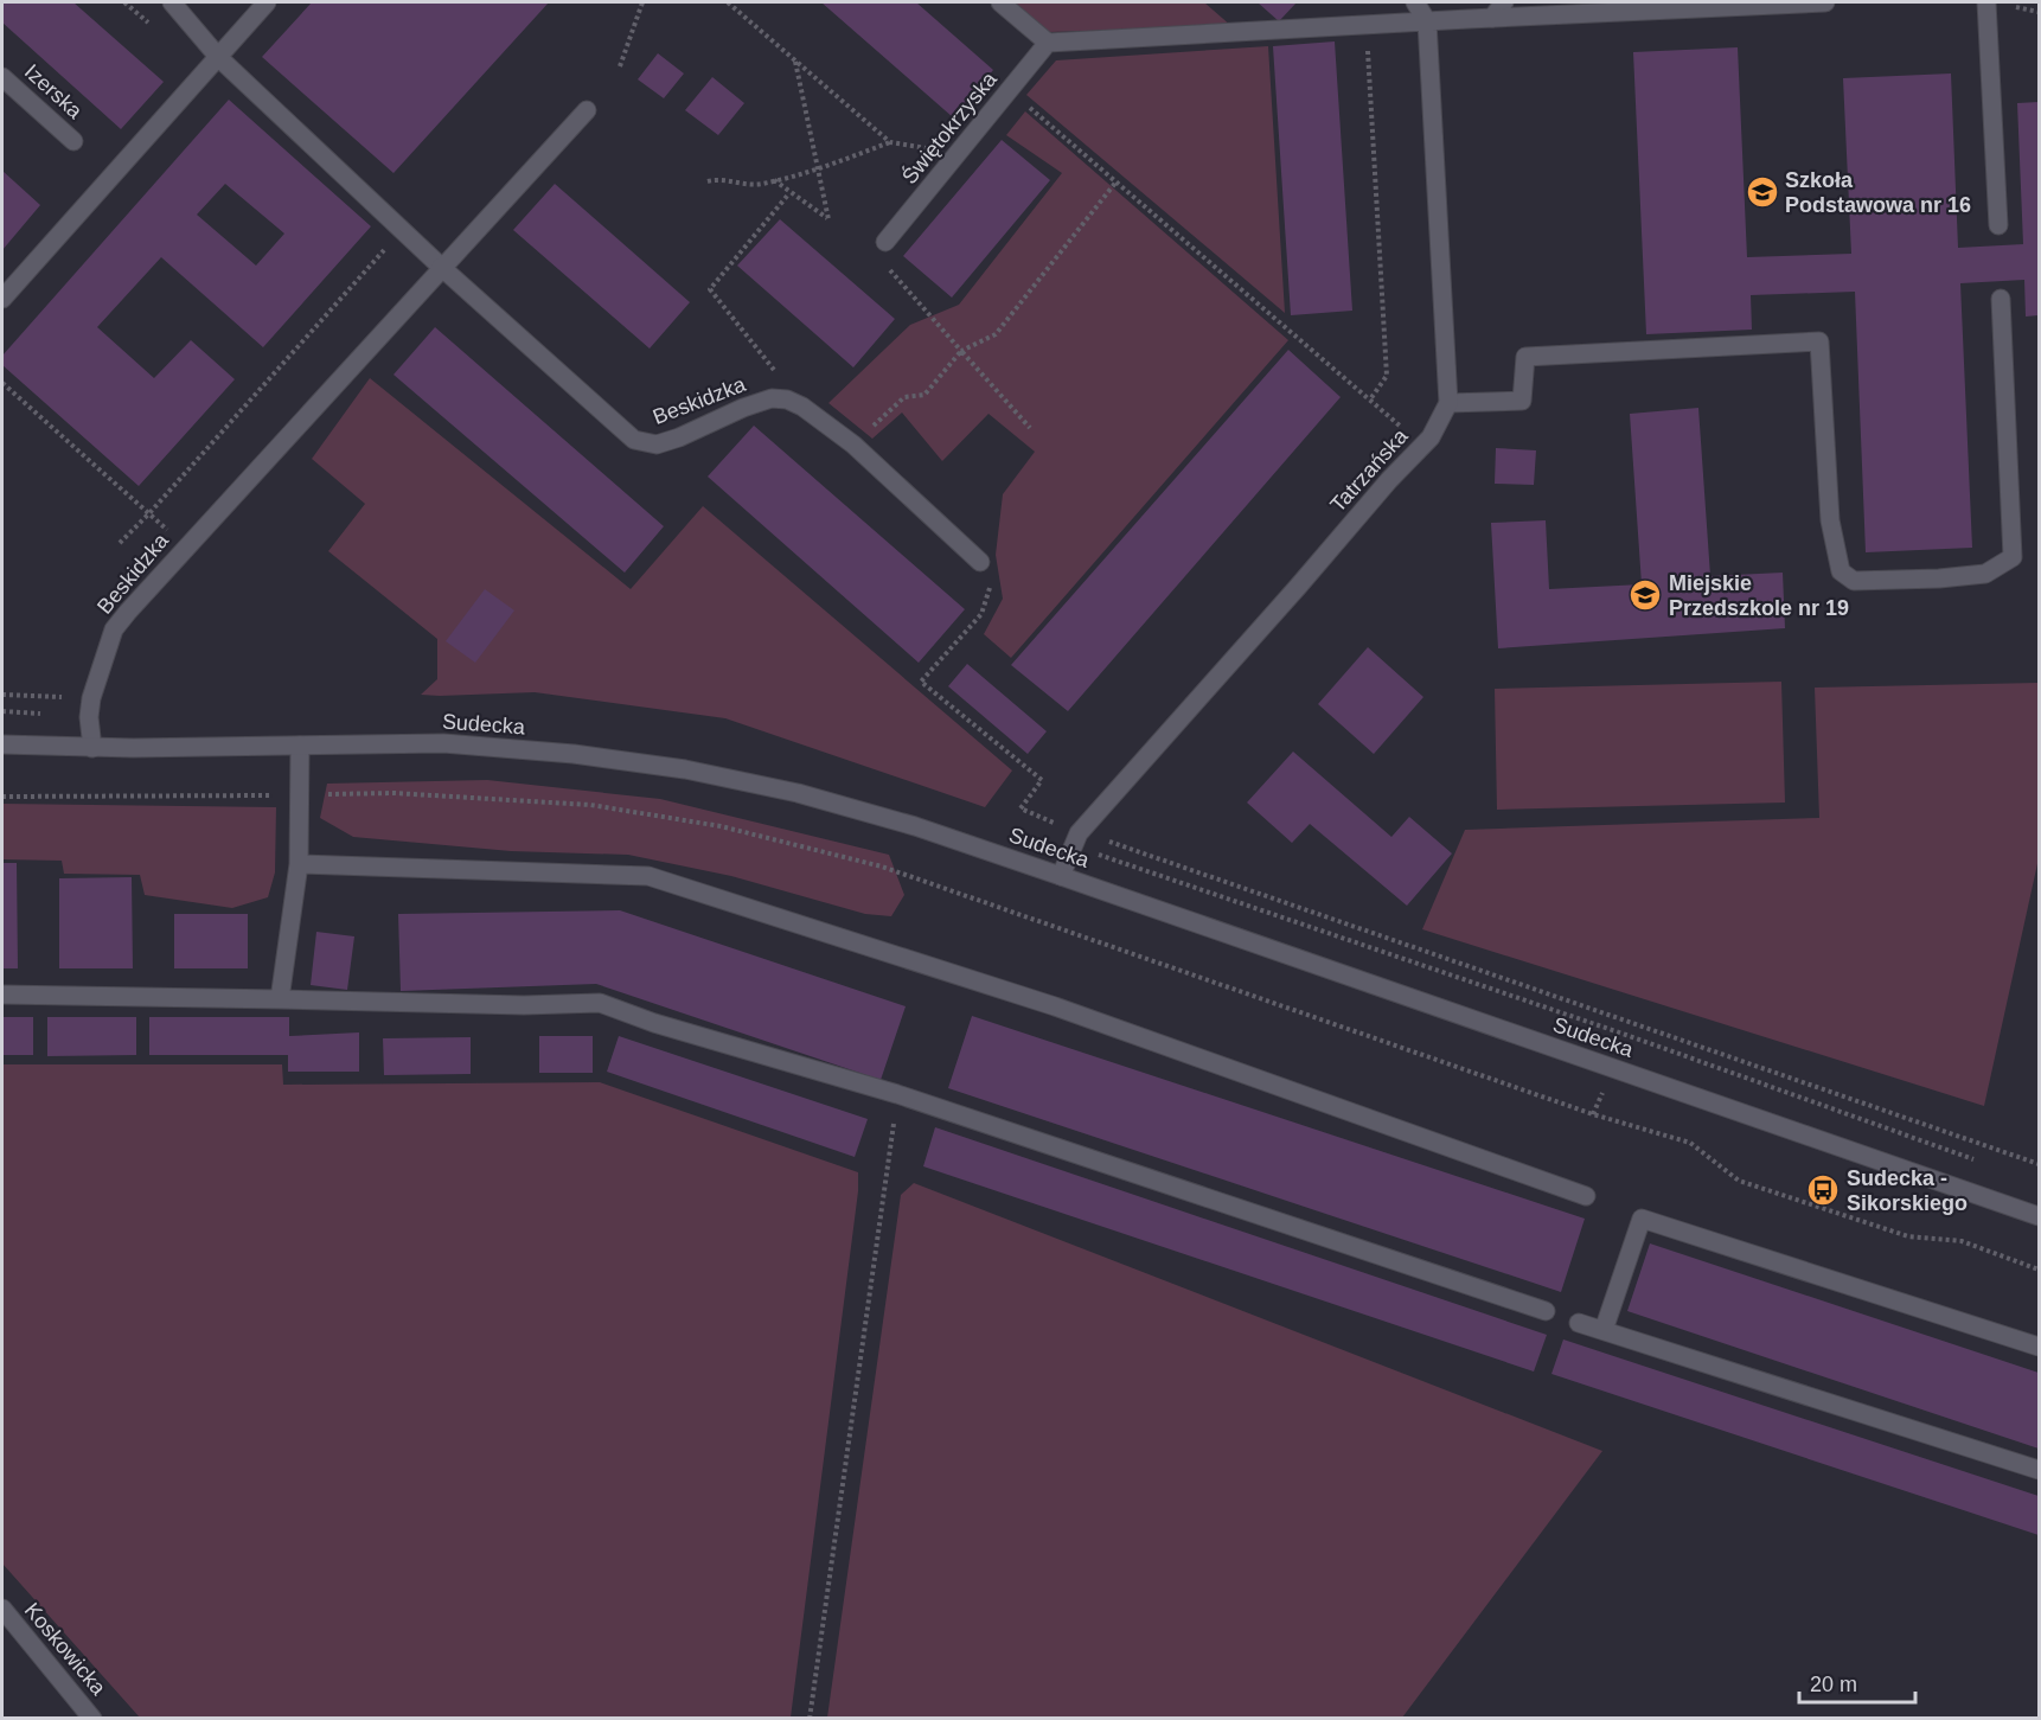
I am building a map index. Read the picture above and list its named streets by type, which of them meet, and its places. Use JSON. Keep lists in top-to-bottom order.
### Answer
{
  "streets": {
    "street": [
      "Izerska",
      "Świętokrzyska",
      "Beskidzka",
      "Tatrzańska",
      "Sudecka",
      "Koskowicka"
    ]
  },
  "crossings": [
    ["Beskidzka", "Sudecka"],
    ["Tatrzańska", "Sudecka"]
  ],
  "places": {
    "school or university": ["Szkoła Podstawowa nr 16", "Miejskie Przedszkole nr 19"],
    "bus stop": ["Sudecka - Sikorskiego"]
  },
  "scale_bar": "20 m"
}
